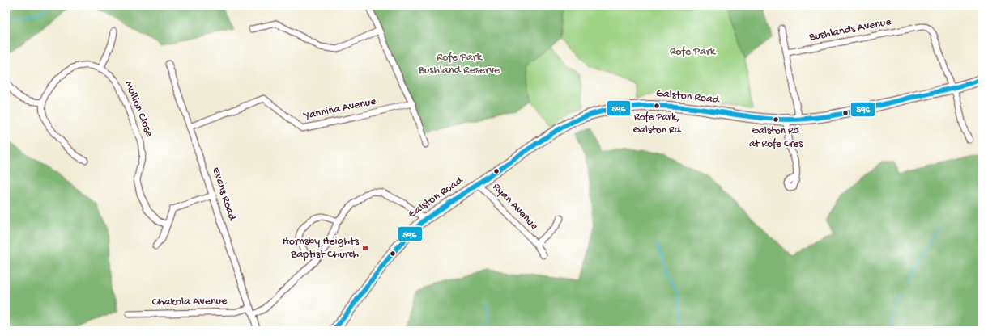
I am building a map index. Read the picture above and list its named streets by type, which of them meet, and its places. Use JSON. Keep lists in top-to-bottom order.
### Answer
{
  "streets": {
    "main road": ["Galston Road"],
    "street": [
      "Bushlands Avenue",
      "Mullion Close",
      "Yannina Avenue",
      "Evans Road",
      "Ryan Avenue",
      "Chakola Avenue"
    ]
  },
  "crossings": [
    ["Bushlands Avenue", "Galston Road"],
    ["Galston Road", "Ryan Avenue"],
    ["Yannina Avenue", "Evans Road"],
    ["Evans Road", "Chakola Avenue"]
  ],
  "parks": ["Rofe Park", "Rofe Park Bushland Reserve"],
  "places": ["Rofe Park, Galston Rd", "Galston Rd at Rofe Cres", "Hornsby Heights Baptist Church"],
  "lines": ["transit line 596"]
}
